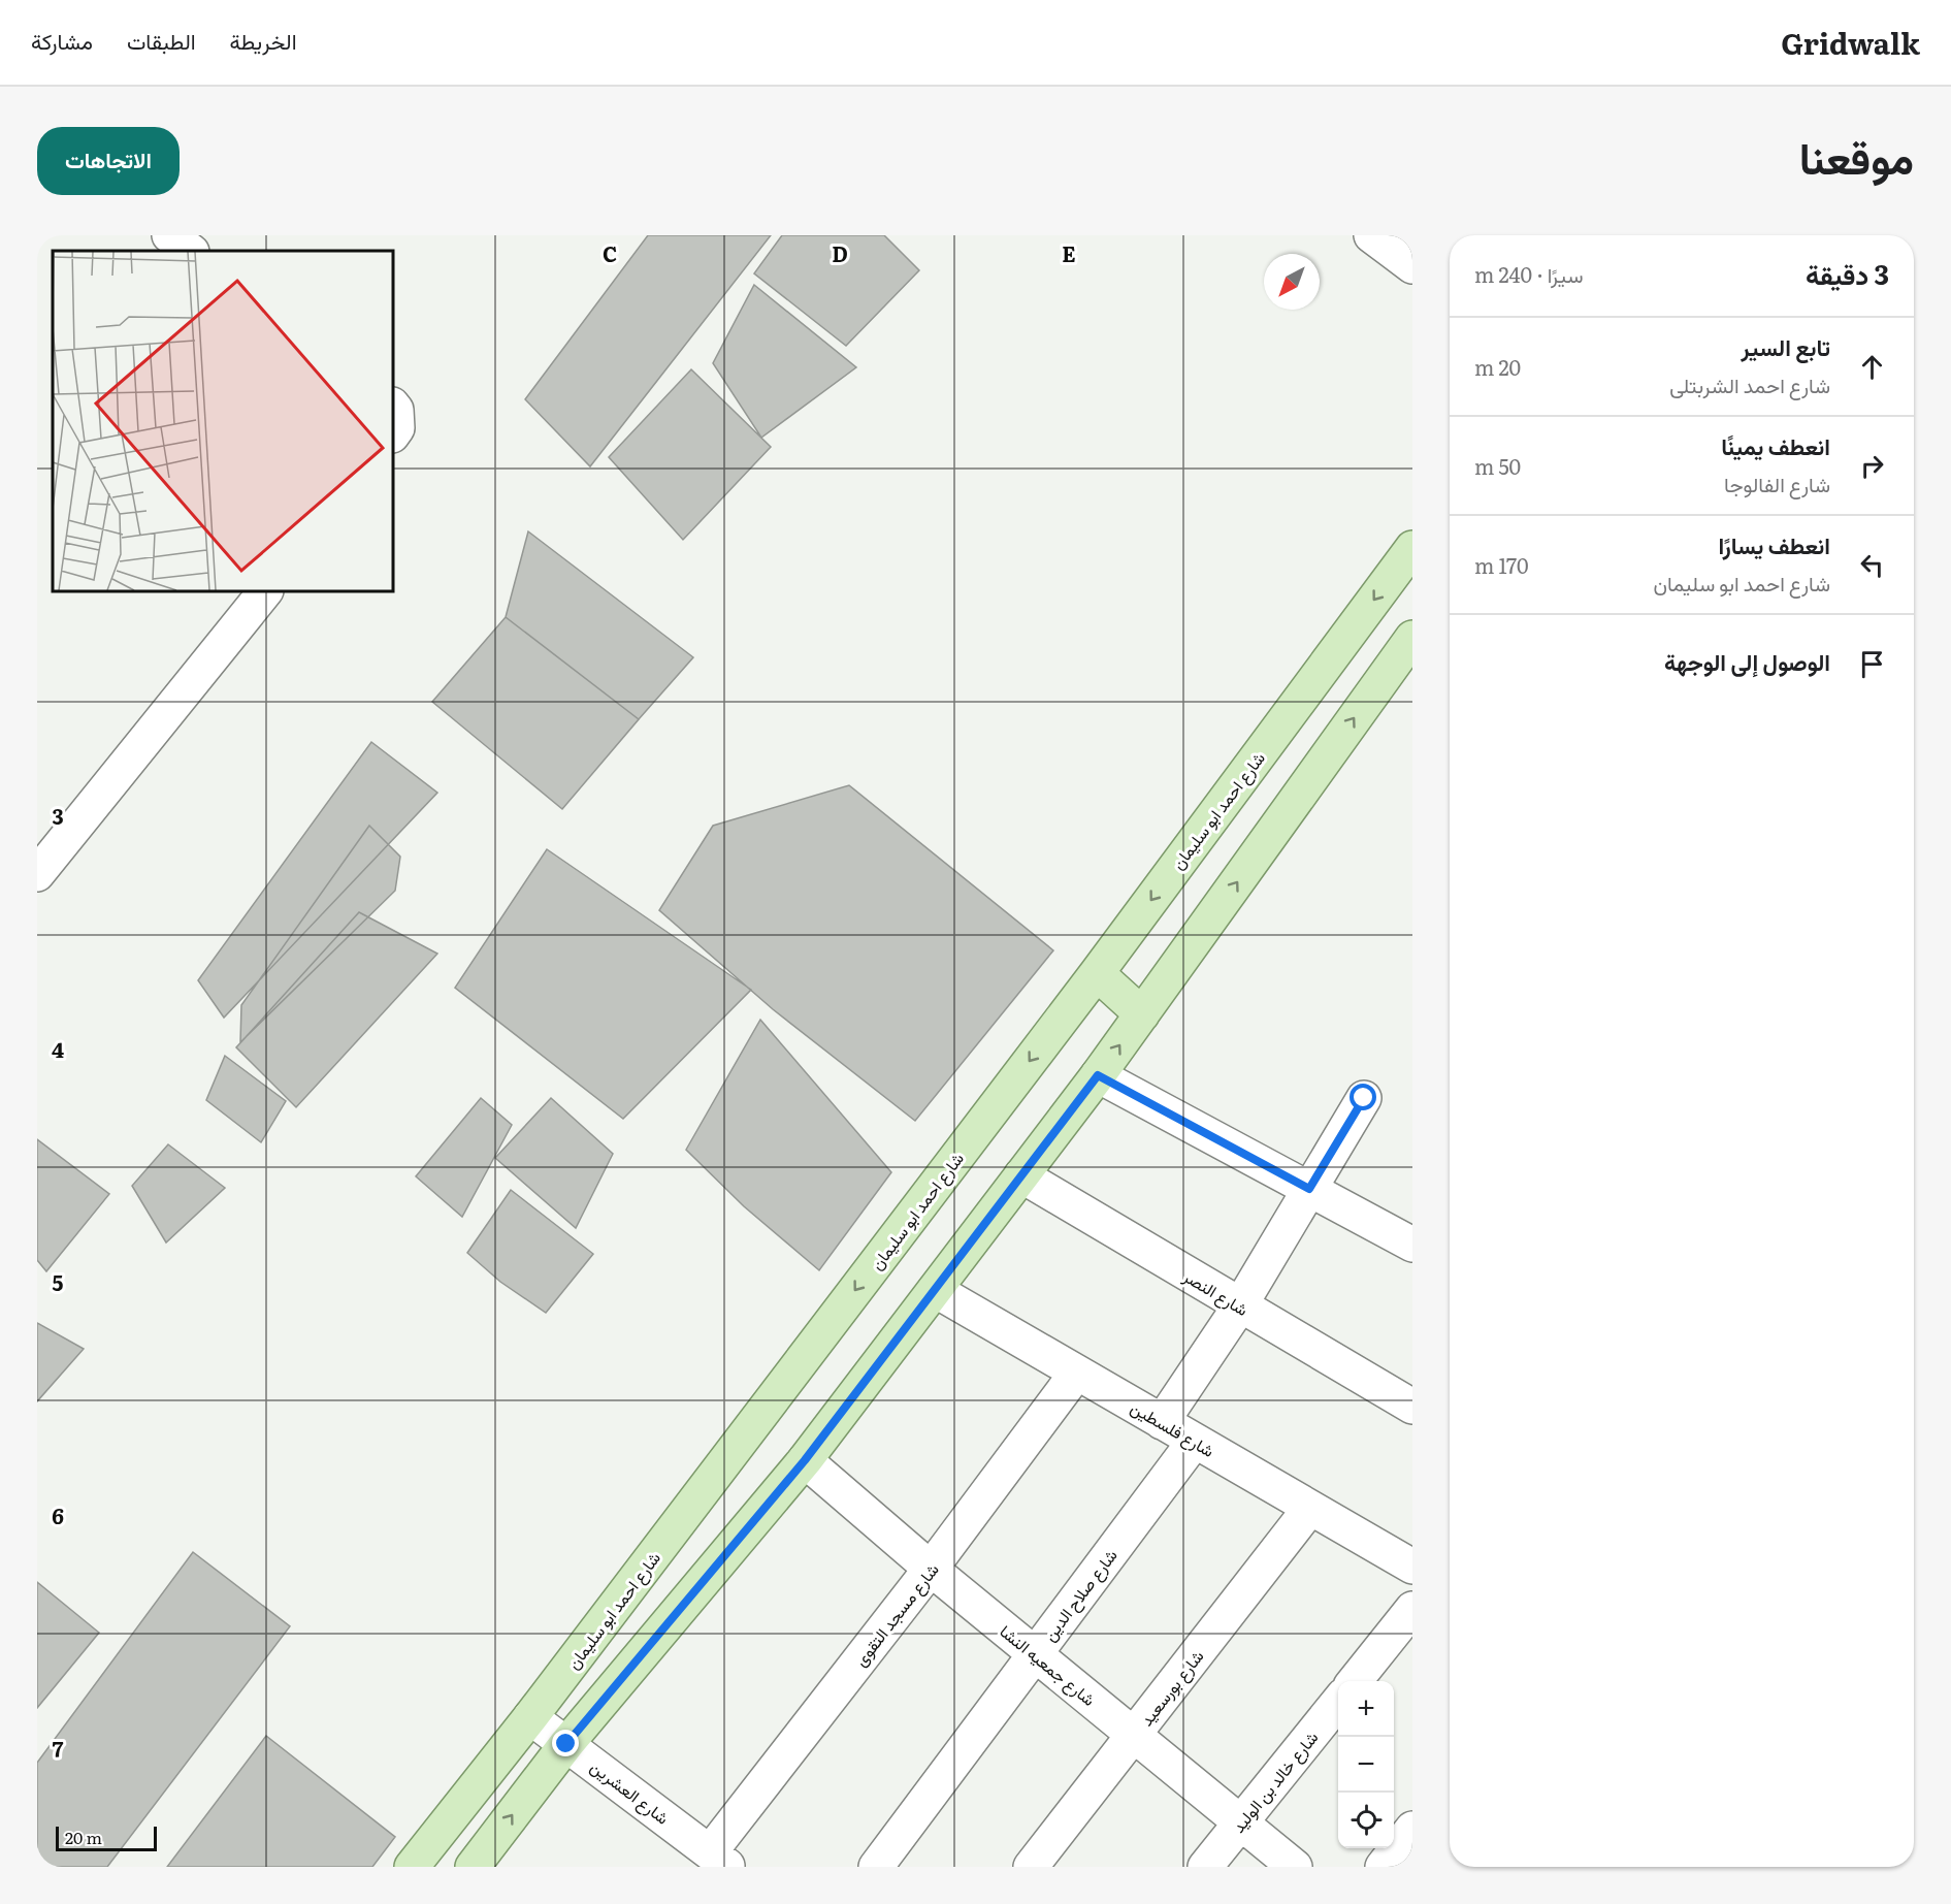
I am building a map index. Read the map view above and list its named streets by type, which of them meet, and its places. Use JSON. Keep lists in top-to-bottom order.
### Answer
{
  "streets": {
    "main road": ["شارع احمد ابو سليمان"],
    "street": [
      "شارع النصر",
      "شارع فلسطين",
      "شارع صلاح الدين",
      "شارع مسجد التقوى",
      "شارع جمعيه النشا",
      "شارع بورسعيد",
      "شارع خالد بن الوليد",
      "شارع العشرين"
    ]
  },
  "crossings": [
    ["شارع احمد ابو سليمان", "شارع العشرين"],
    ["شارع فلسطين", "شارع صلاح الدين"],
    ["شارع فلسطين", "شارع مسجد التقوى"],
    ["شارع فلسطين", "شارع بورسعيد"],
    ["شارع صلاح الدين", "شارع جمعيه النشا"],
    ["شارع مسجد التقوى", "شارع جمعيه النشا"],
    ["شارع مسجد التقوى", "شارع العشرين"],
    ["شارع جمعيه النشا", "شارع بورسعيد"],
    ["شارع جمعيه النشا", "شارع خالد بن الوليد"]
  ],
  "scale_bar": "20 m",
  "north": "bottom left",
  "page": {
    "header": "Gridwalk",
    "nav": ["الخريطة", "الطبقات", "مشاركة"],
    "title": "موقعنا",
    "buttons": "الاتجاهات",
    "heading": ["3 دقيقة", "سيرًا · 240 m"],
    "list": [
      ["تابع السير", "شارع احمد الشربتلى", "20 m"],
      ["انعطف يمينًا", "شارع الفالوجا", "50 m"],
      ["انعطف يسارًا", "شارع احمد ابو سليمان", "170 m"],
      "الوصول إلى الوجهة"
    ],
    "map_buttons": ["+", "−"],
    "scale": "20 m"
  },
  "grid": {
    "columns": ["C", "D", "E"],
    "rows": [
      "3",
      "4",
      "5",
      "6",
      "7"
    ]
  }
}
